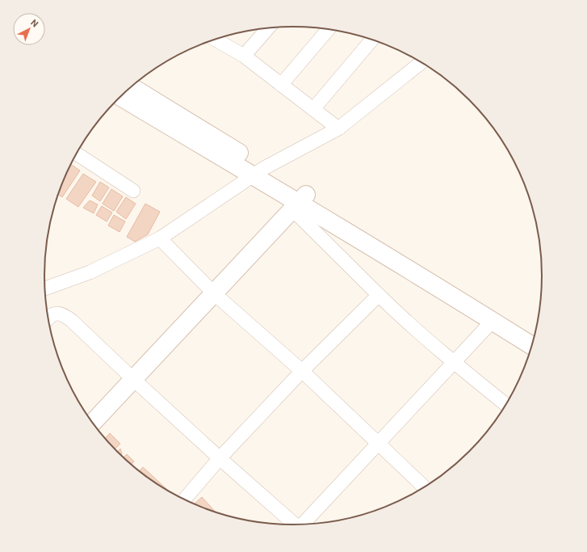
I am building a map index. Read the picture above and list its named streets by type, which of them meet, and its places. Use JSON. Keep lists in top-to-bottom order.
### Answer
{
  "north": "top right"
}
